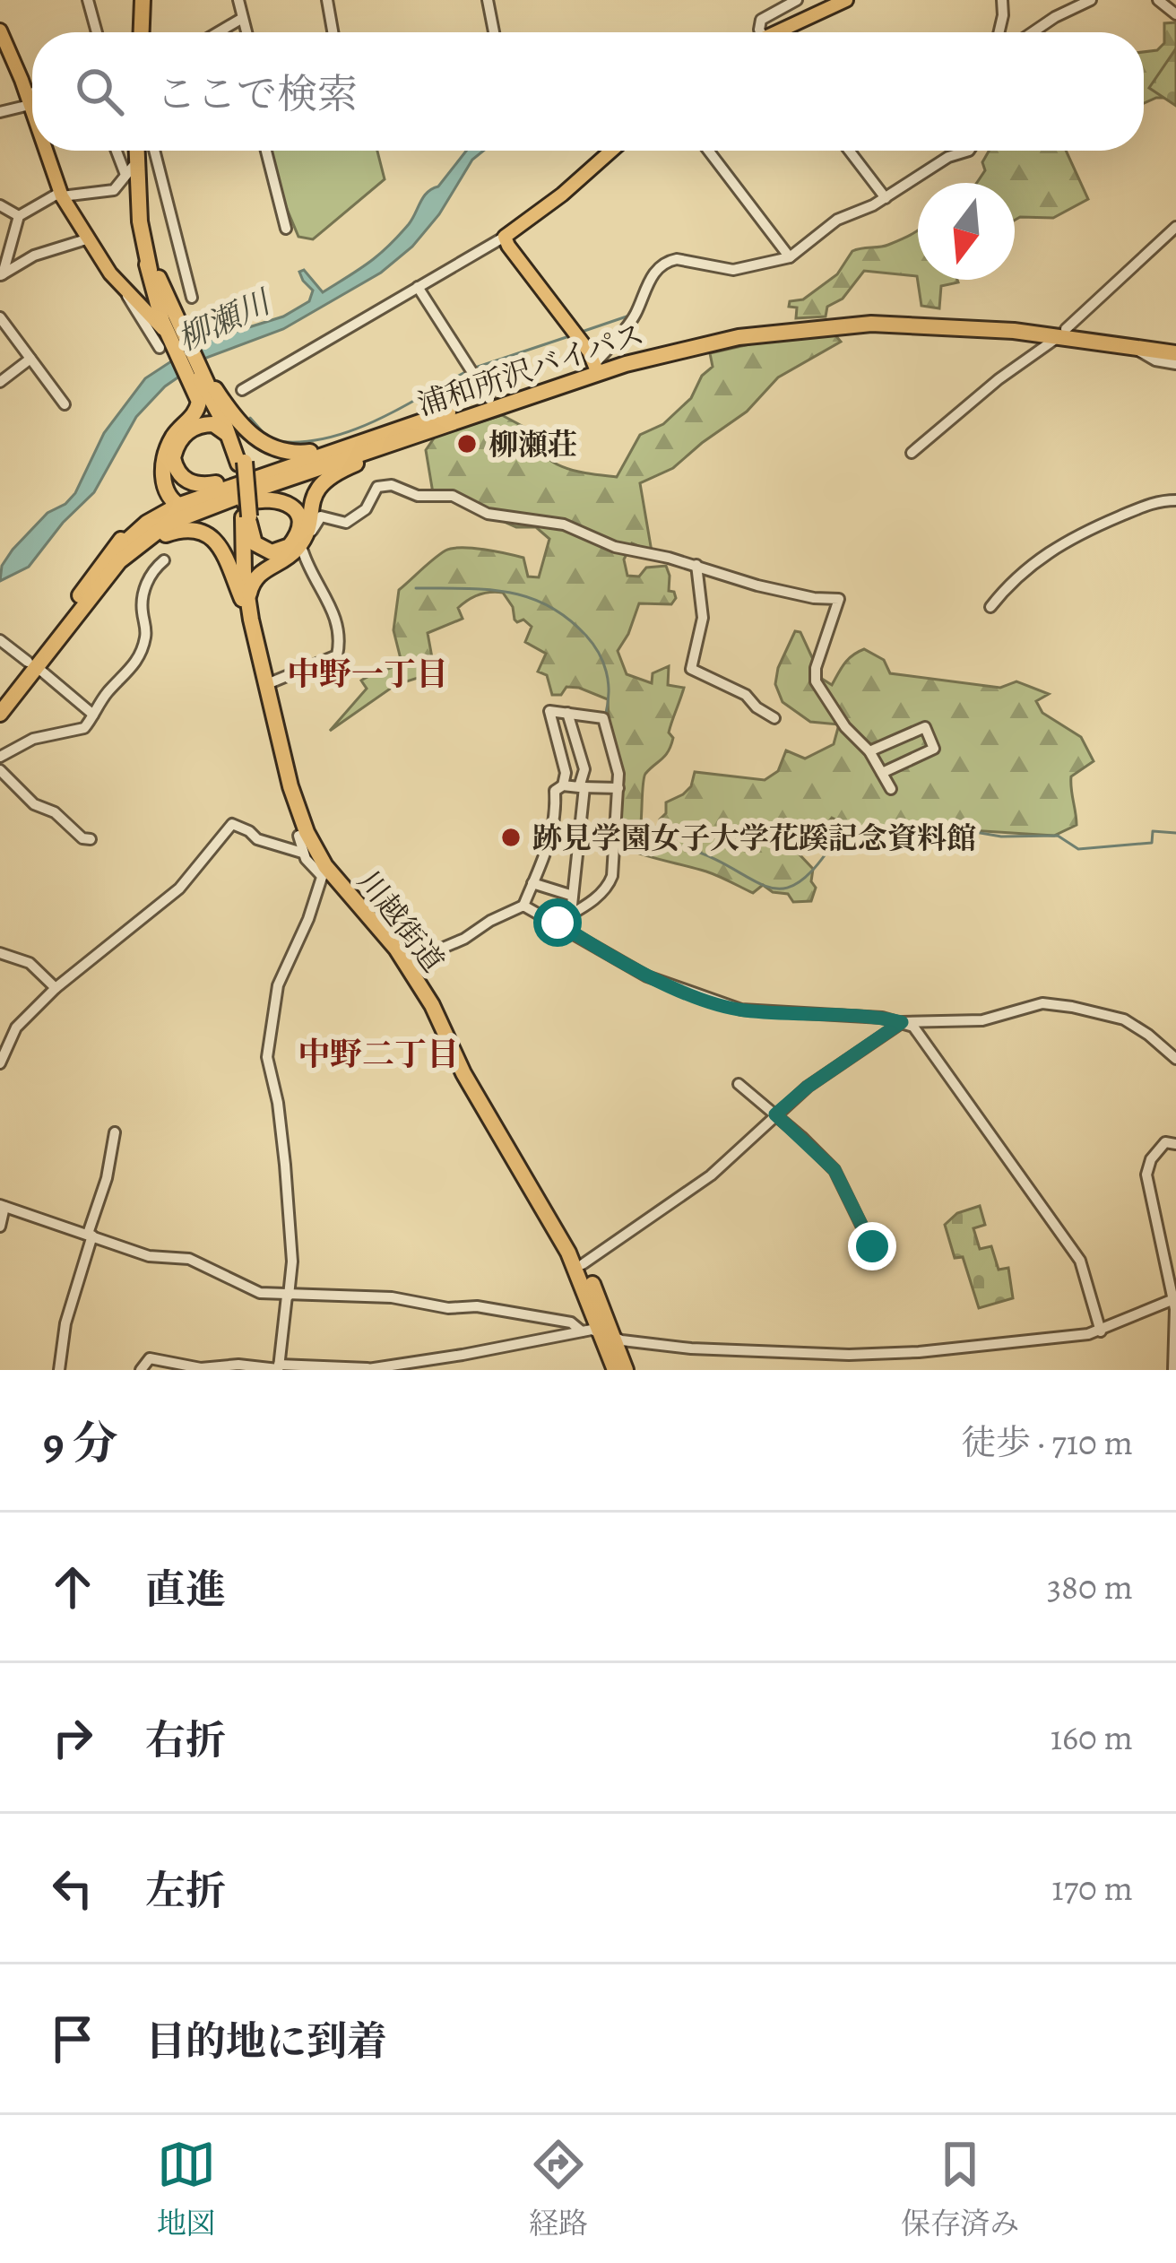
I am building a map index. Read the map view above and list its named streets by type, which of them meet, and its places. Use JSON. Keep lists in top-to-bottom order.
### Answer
{
  "streets": {
    "highway": ["浦和所沢バイパス", "川越街道"]
  },
  "districts": ["中野一丁目", "中野二丁目"],
  "water": ["柳瀬川"],
  "places": ["柳瀬荘", "跡見学園女子大学花蹊記念資料館"],
  "north": "bottom",
  "page": {
    "search": "ここで検索",
    "heading": ["9 分", "徒歩 · 710 m"],
    "list": [
      ["直進", "380 m"],
      ["右折", "160 m"],
      ["左折", "170 m"],
      "目的地に到着"
    ],
    "nav": ["地図", "経路", "保存済み"]
  }
}
